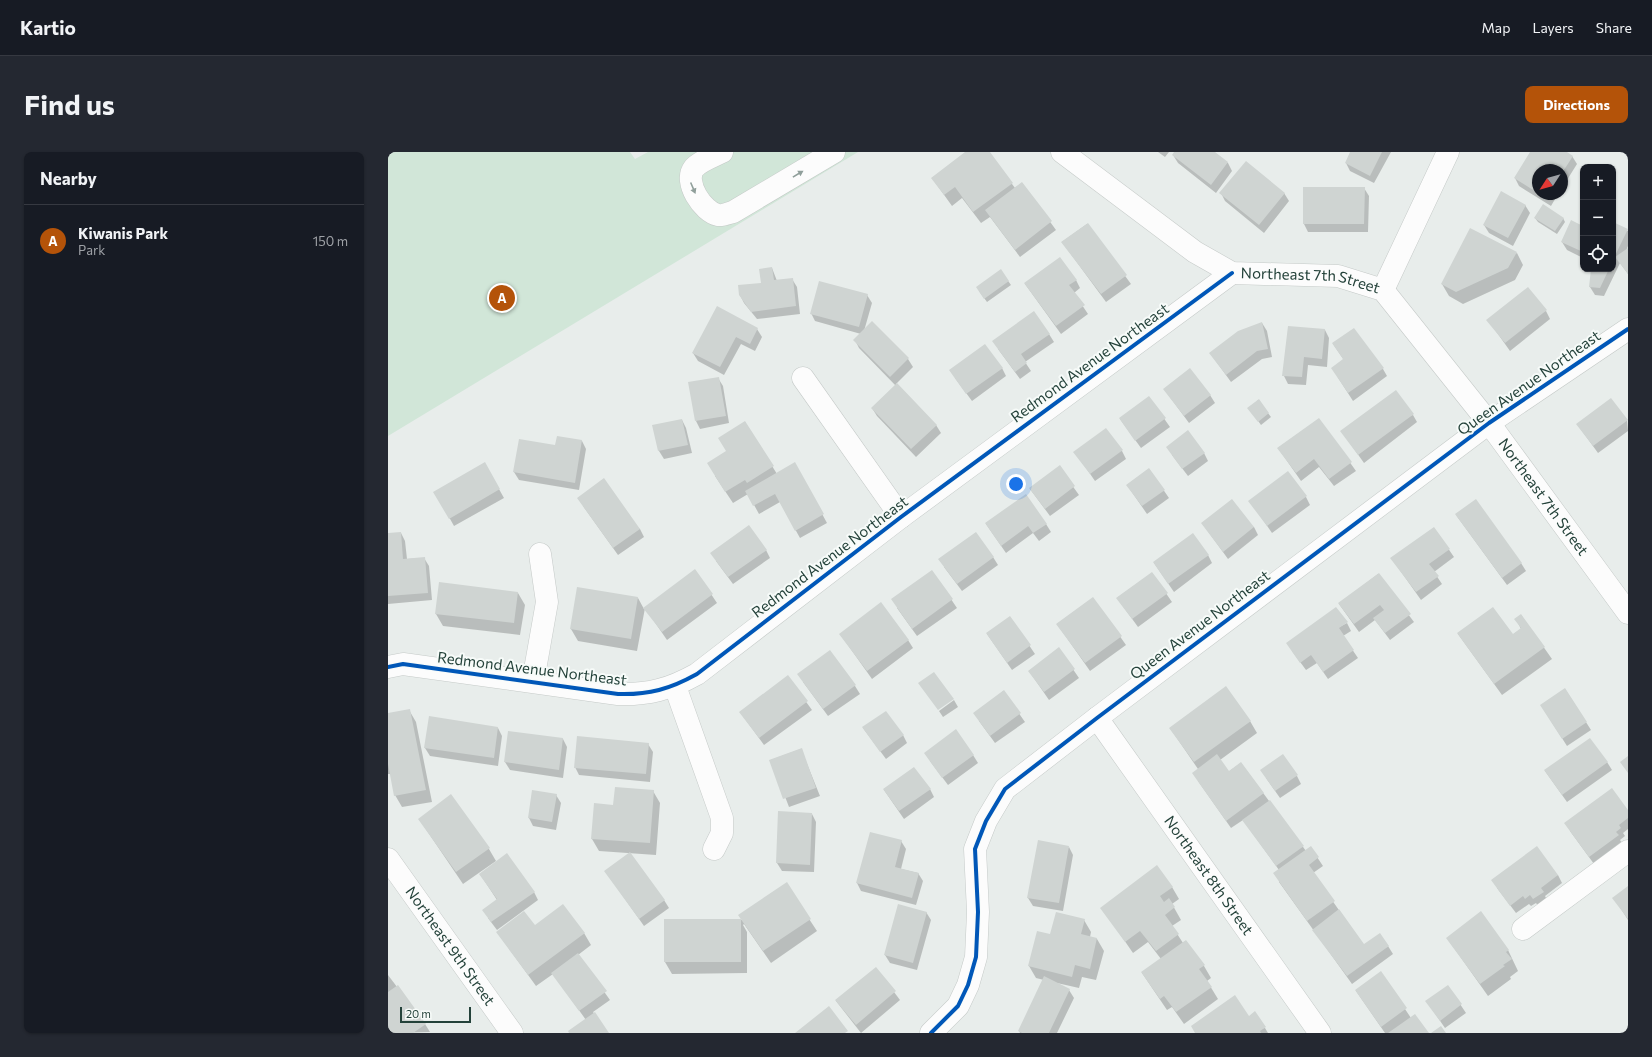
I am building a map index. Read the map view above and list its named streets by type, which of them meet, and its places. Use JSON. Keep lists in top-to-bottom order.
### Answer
{
  "streets": {
    "street": [
      "Northeast 7th Street",
      "Redmond Avenue Northeast",
      "Queen Avenue Northeast",
      "Northeast 8th Street",
      "Northeast 9th Street"
    ]
  },
  "crossings": [
    ["Northeast 7th Street", "Redmond Avenue Northeast"],
    ["Northeast 7th Street", "Queen Avenue Northeast"],
    ["Queen Avenue Northeast", "Northeast 8th Street"]
  ],
  "scale_bar": "20 m",
  "north": "bottom left",
  "page": {
    "header": "Kartio",
    "nav": ["Map", "Layers", "Share"],
    "buttons": "Directions",
    "title": "Find us",
    "heading": "Nearby",
    "map_buttons": ["+", "−"],
    "list": [
      {
        "mark": "A",
        "name": "Kiwanis Park",
        "note": "Park",
        "value": "150 m"
      }
    ],
    "pins": "A",
    "scale": "20 m"
  }
}
